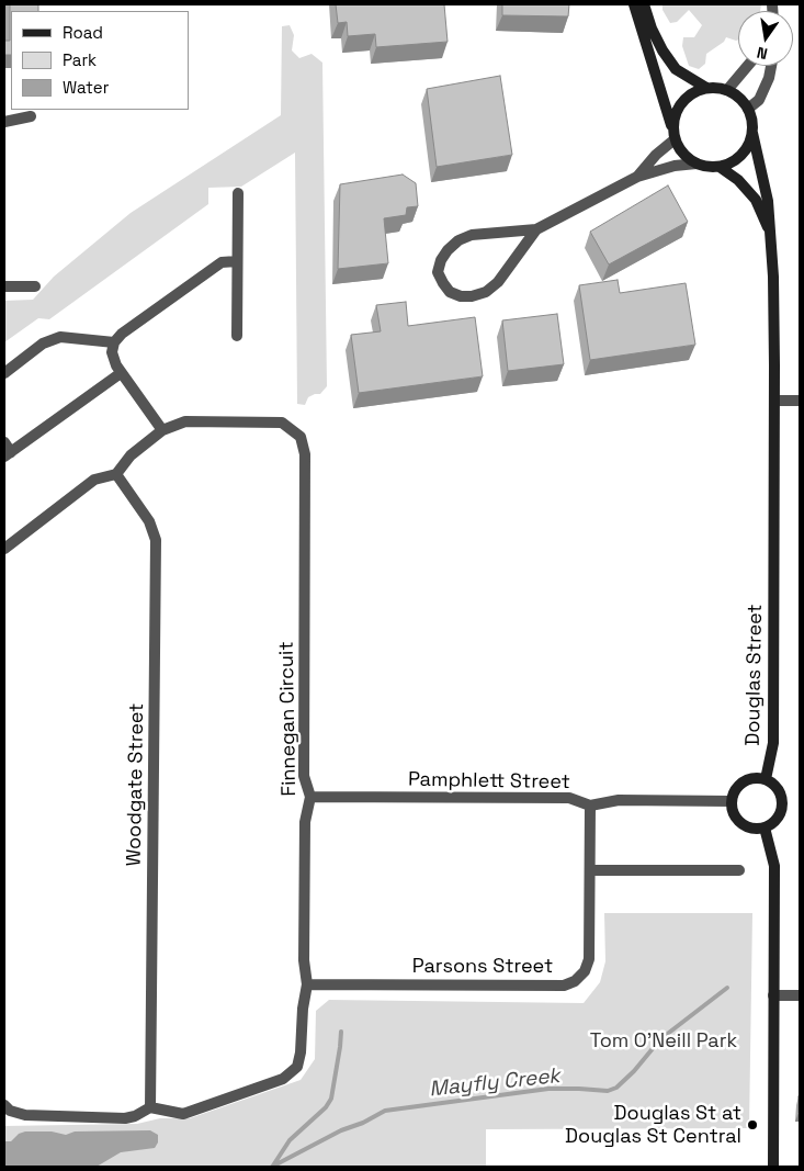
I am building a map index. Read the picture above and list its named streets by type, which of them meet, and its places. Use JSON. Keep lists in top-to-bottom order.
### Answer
{
  "streets": {
    "main road": ["Douglas Street"],
    "street": [
      "Finnegan Circuit",
      "Pamphlett Street",
      "Woodgate Street",
      "Parsons Street"
    ]
  },
  "crossings": [
    ["Douglas Street", "Pamphlett Street"],
    ["Finnegan Circuit", "Pamphlett Street"],
    ["Finnegan Circuit", "Woodgate Street"],
    ["Finnegan Circuit", "Parsons Street"],
    ["Pamphlett Street", "Parsons Street"]
  ],
  "water": ["Mayfly Creek"],
  "parks": ["Tom O'Neill Park"],
  "places": ["Douglas St at Douglas St Central"],
  "legend": ["Road", "Park", "Water"],
  "north": "bottom"
}
